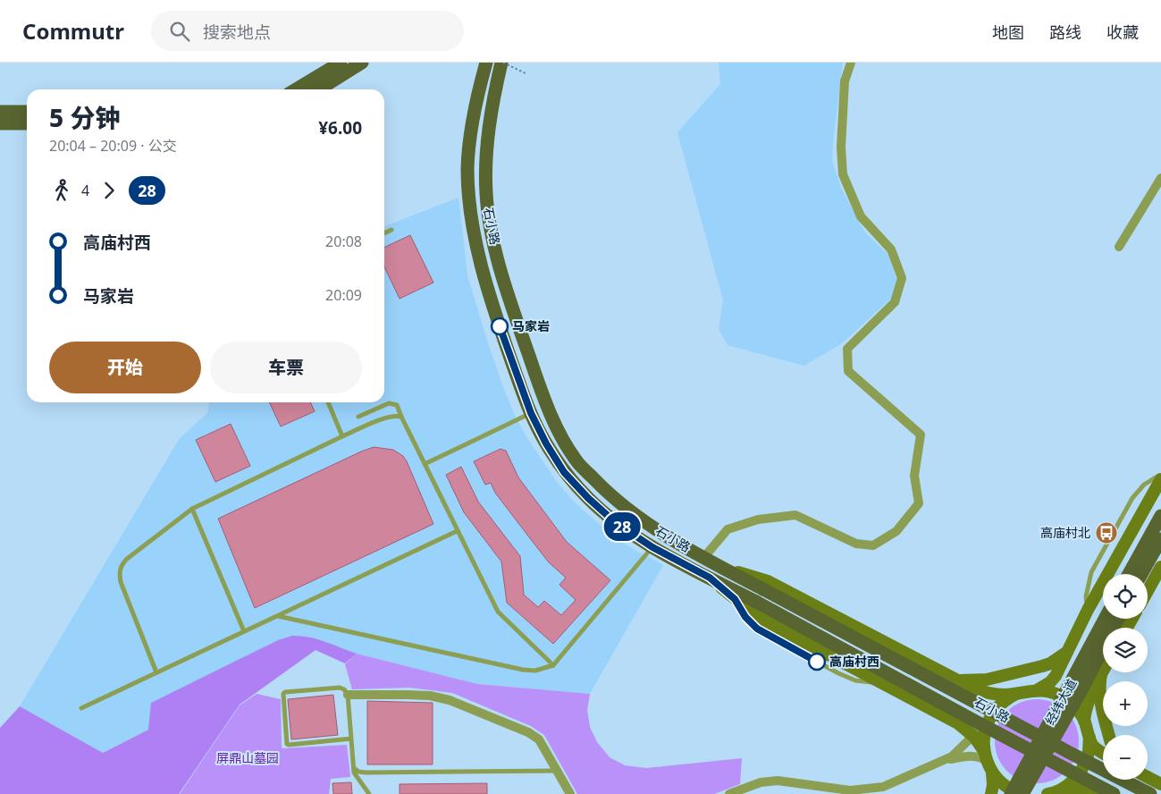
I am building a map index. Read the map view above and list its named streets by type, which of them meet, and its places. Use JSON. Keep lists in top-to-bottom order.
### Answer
{
  "streets": {
    "main road": ["石小路", "经纬大道"]
  },
  "parks": ["屏鼎山墓园"],
  "places": {
    "other": ["马家岩", "高庙村西"],
    "bus stop": ["高庙村北"]
  },
  "lines": ["bus line 28"],
  "page": {
    "header": "Commutr",
    "search": "搜索地点",
    "nav": ["地图", "路线", "收藏"],
    "on_map": "28",
    "heading": ["5 分钟", "20:04 – 20:09 · 公交", "¥6.00"],
    "legs": ["4", "28"],
    "list": [
      {
        "name": "高庙村西",
        "value": "20:08"
      },
      {
        "name": "马家岩",
        "value": "20:09"
      }
    ],
    "buttons": ["开始", "车票"],
    "map_buttons": ["+", "−"]
  }
}
